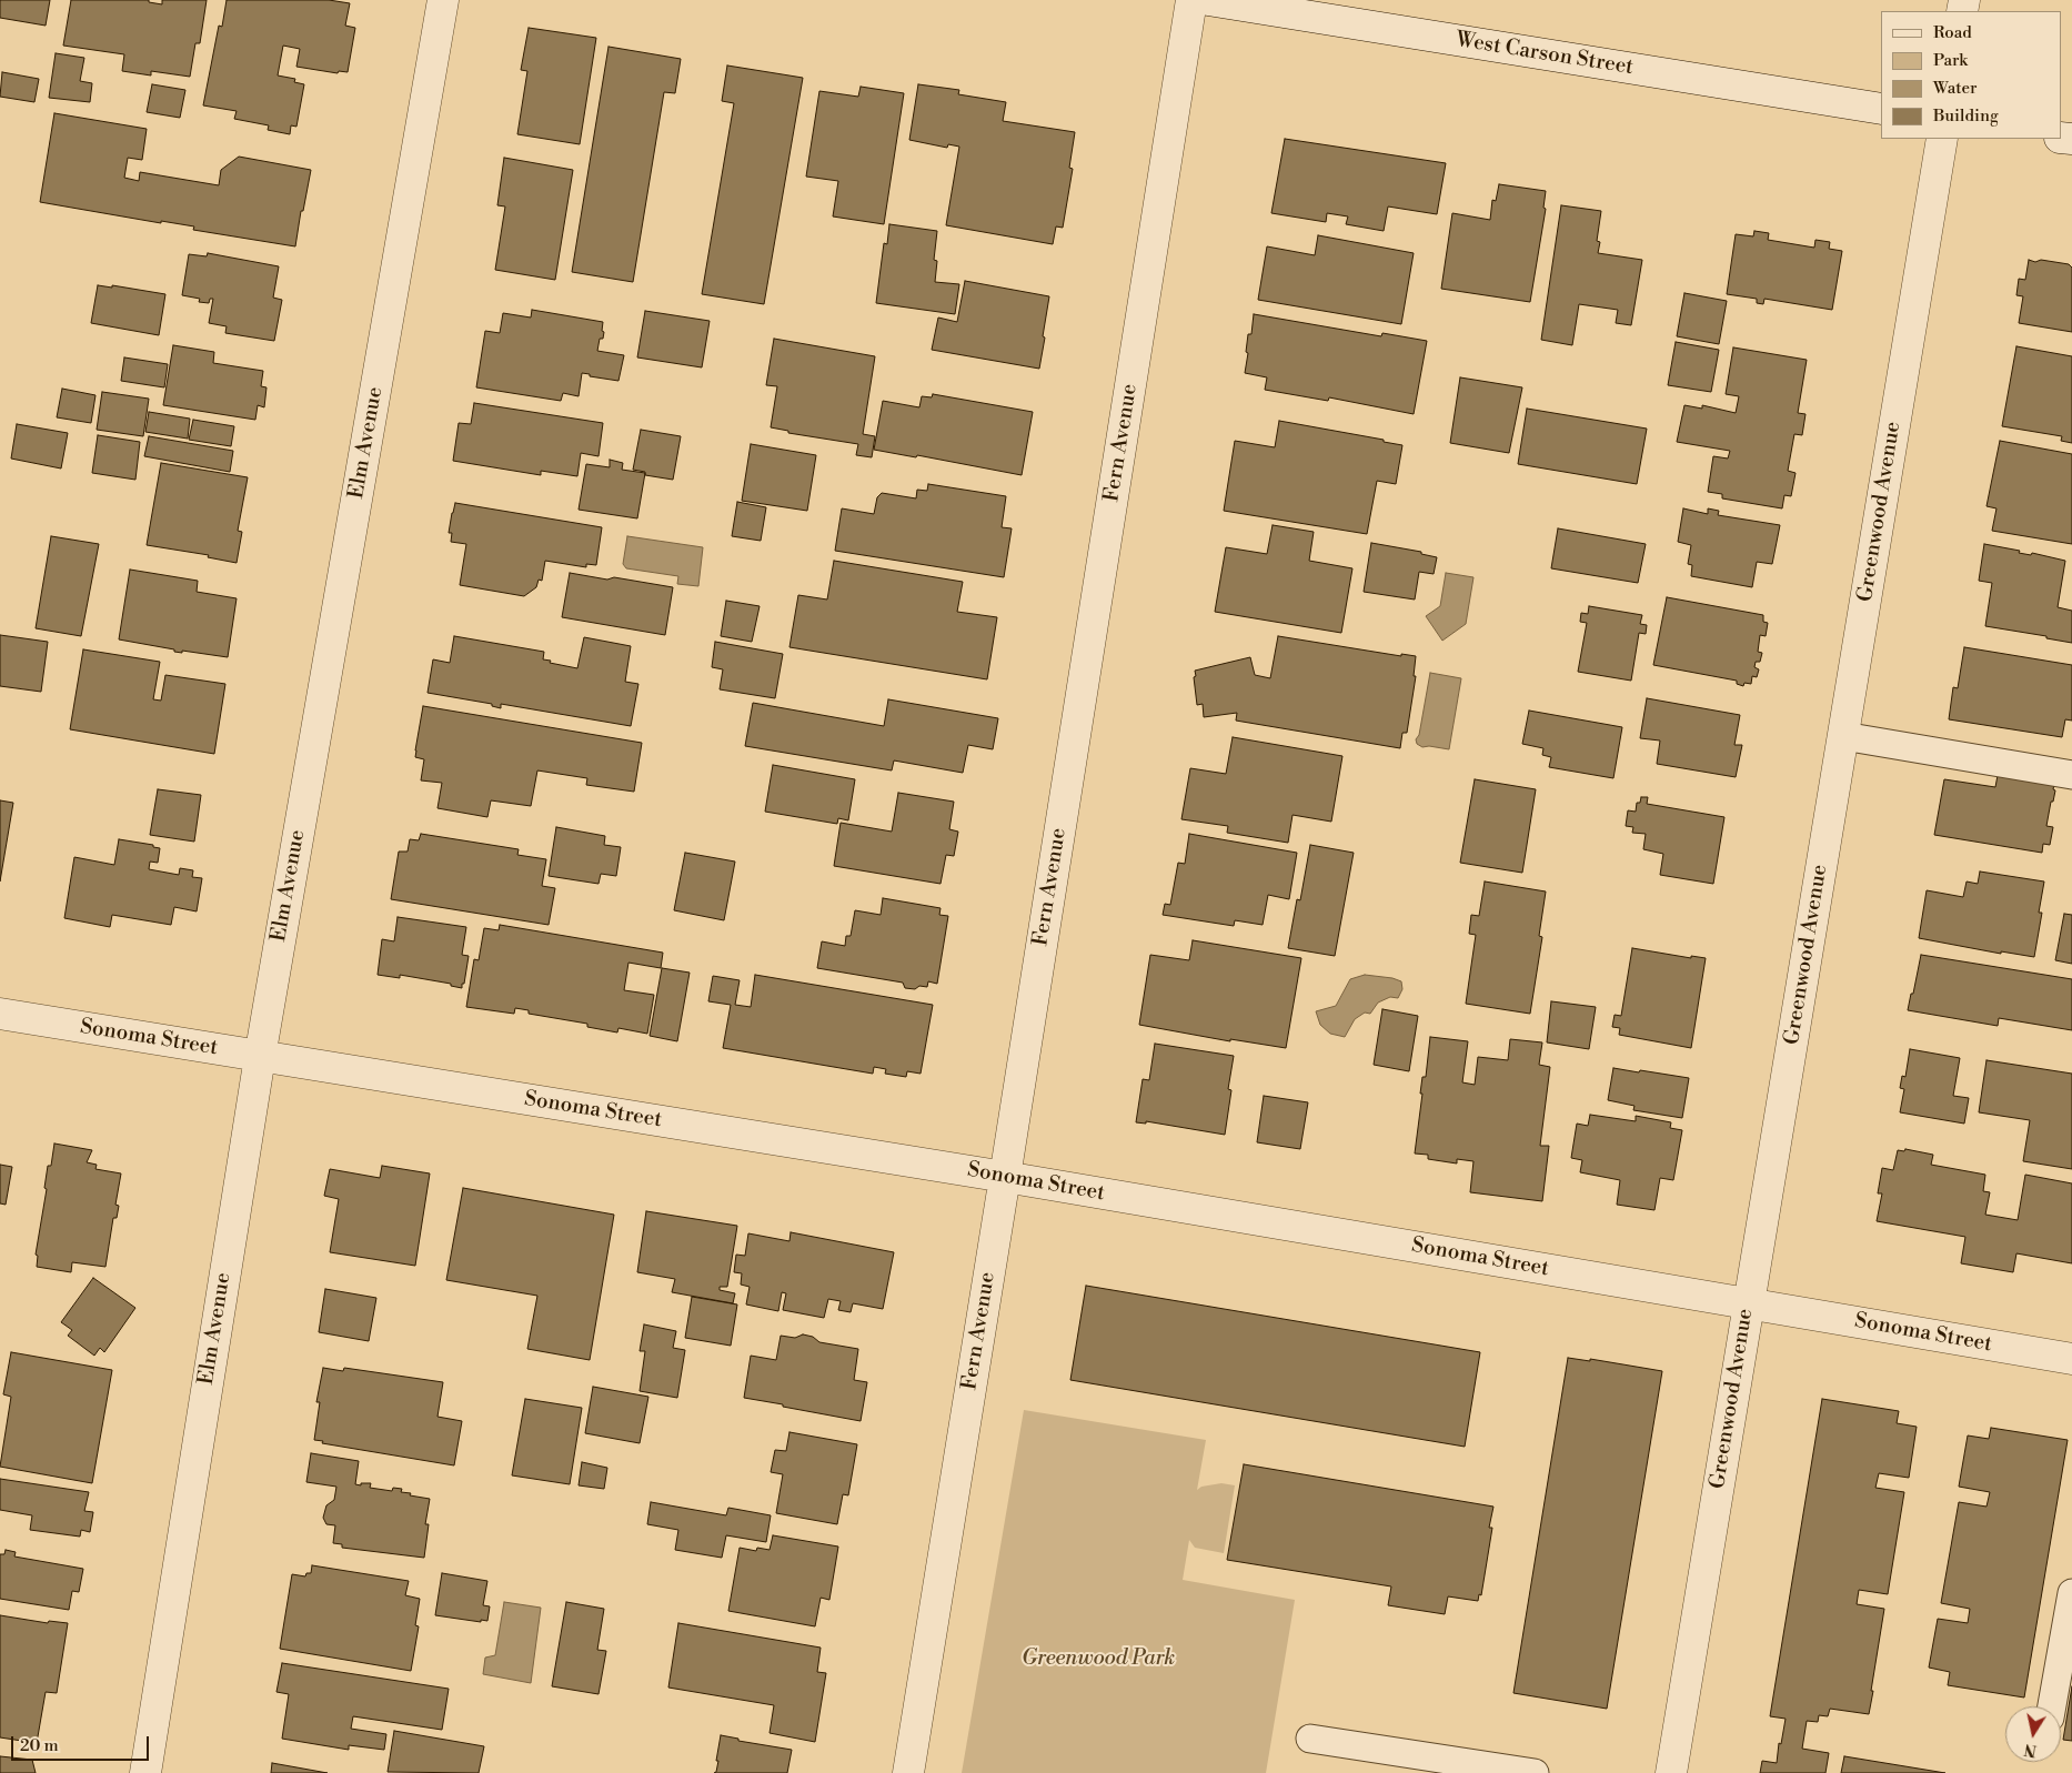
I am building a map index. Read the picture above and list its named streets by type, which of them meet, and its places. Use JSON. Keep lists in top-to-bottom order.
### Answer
{
  "streets": {
    "street": [
      "West Carson Street",
      "Elm Avenue",
      "Fern Avenue",
      "Greenwood Avenue",
      "Sonoma Street"
    ]
  },
  "crossings": [
    ["Elm Avenue", "Sonoma Street"],
    ["Fern Avenue", "Sonoma Street"],
    ["Greenwood Avenue", "Sonoma Street"]
  ],
  "parks": ["Greenwood Park"],
  "legend": [
    "Road",
    "Park",
    "Water",
    "Building"
  ],
  "scale_bar": "20 m",
  "north": "bottom"
}
